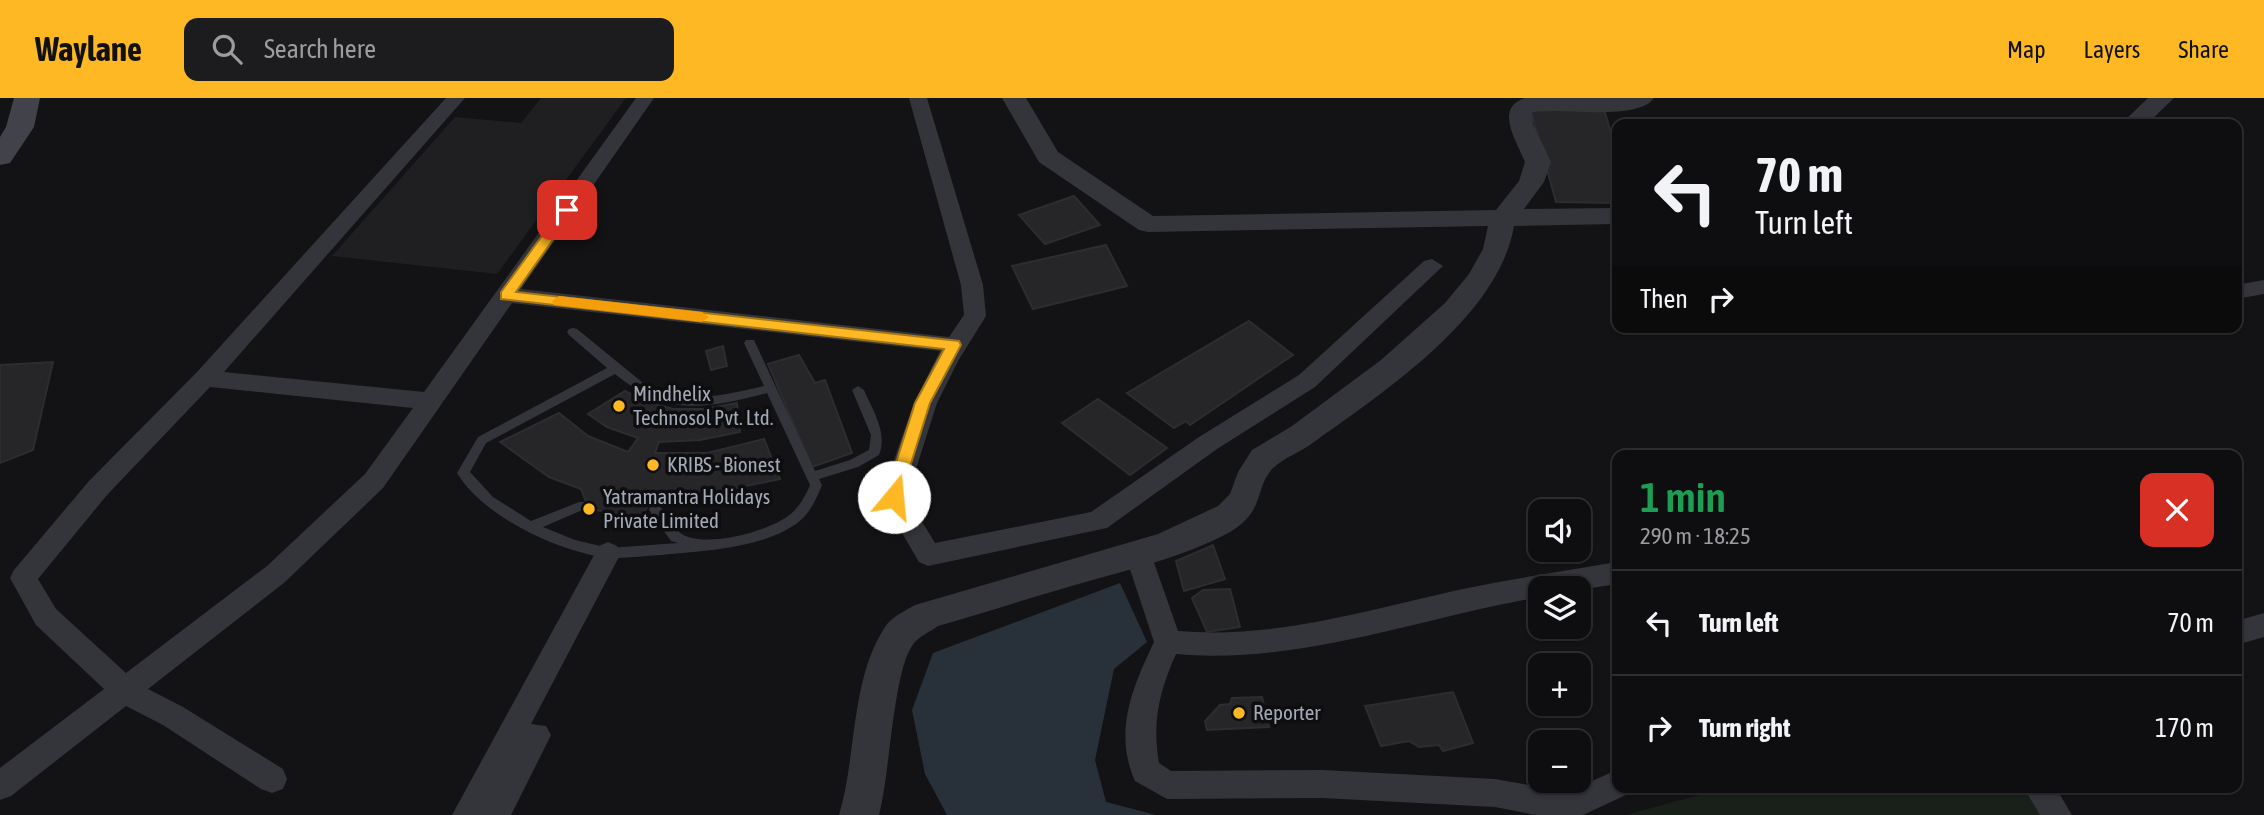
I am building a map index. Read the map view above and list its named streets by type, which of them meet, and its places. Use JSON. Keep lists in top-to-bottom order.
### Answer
{
  "places": [
    "Mindhelix Technosol Pvt. Ltd.",
    "KRIBS - Bionest",
    "Yatramantra Holidays Private Limited",
    "Reporter"
  ],
  "page": {
    "header": "Waylane",
    "search": "Search here",
    "nav": ["Map", "Layers", "Share"],
    "turn": ["70 m", "Turn left"],
    "then": "Then",
    "heading": ["1 min", "290 m · 18:25"],
    "map_buttons": ["+", "−"],
    "list": [
      {
        "name": "Turn left",
        "value": "70 m"
      },
      {
        "name": "Turn right",
        "value": "170 m"
      }
    ]
  }
}
